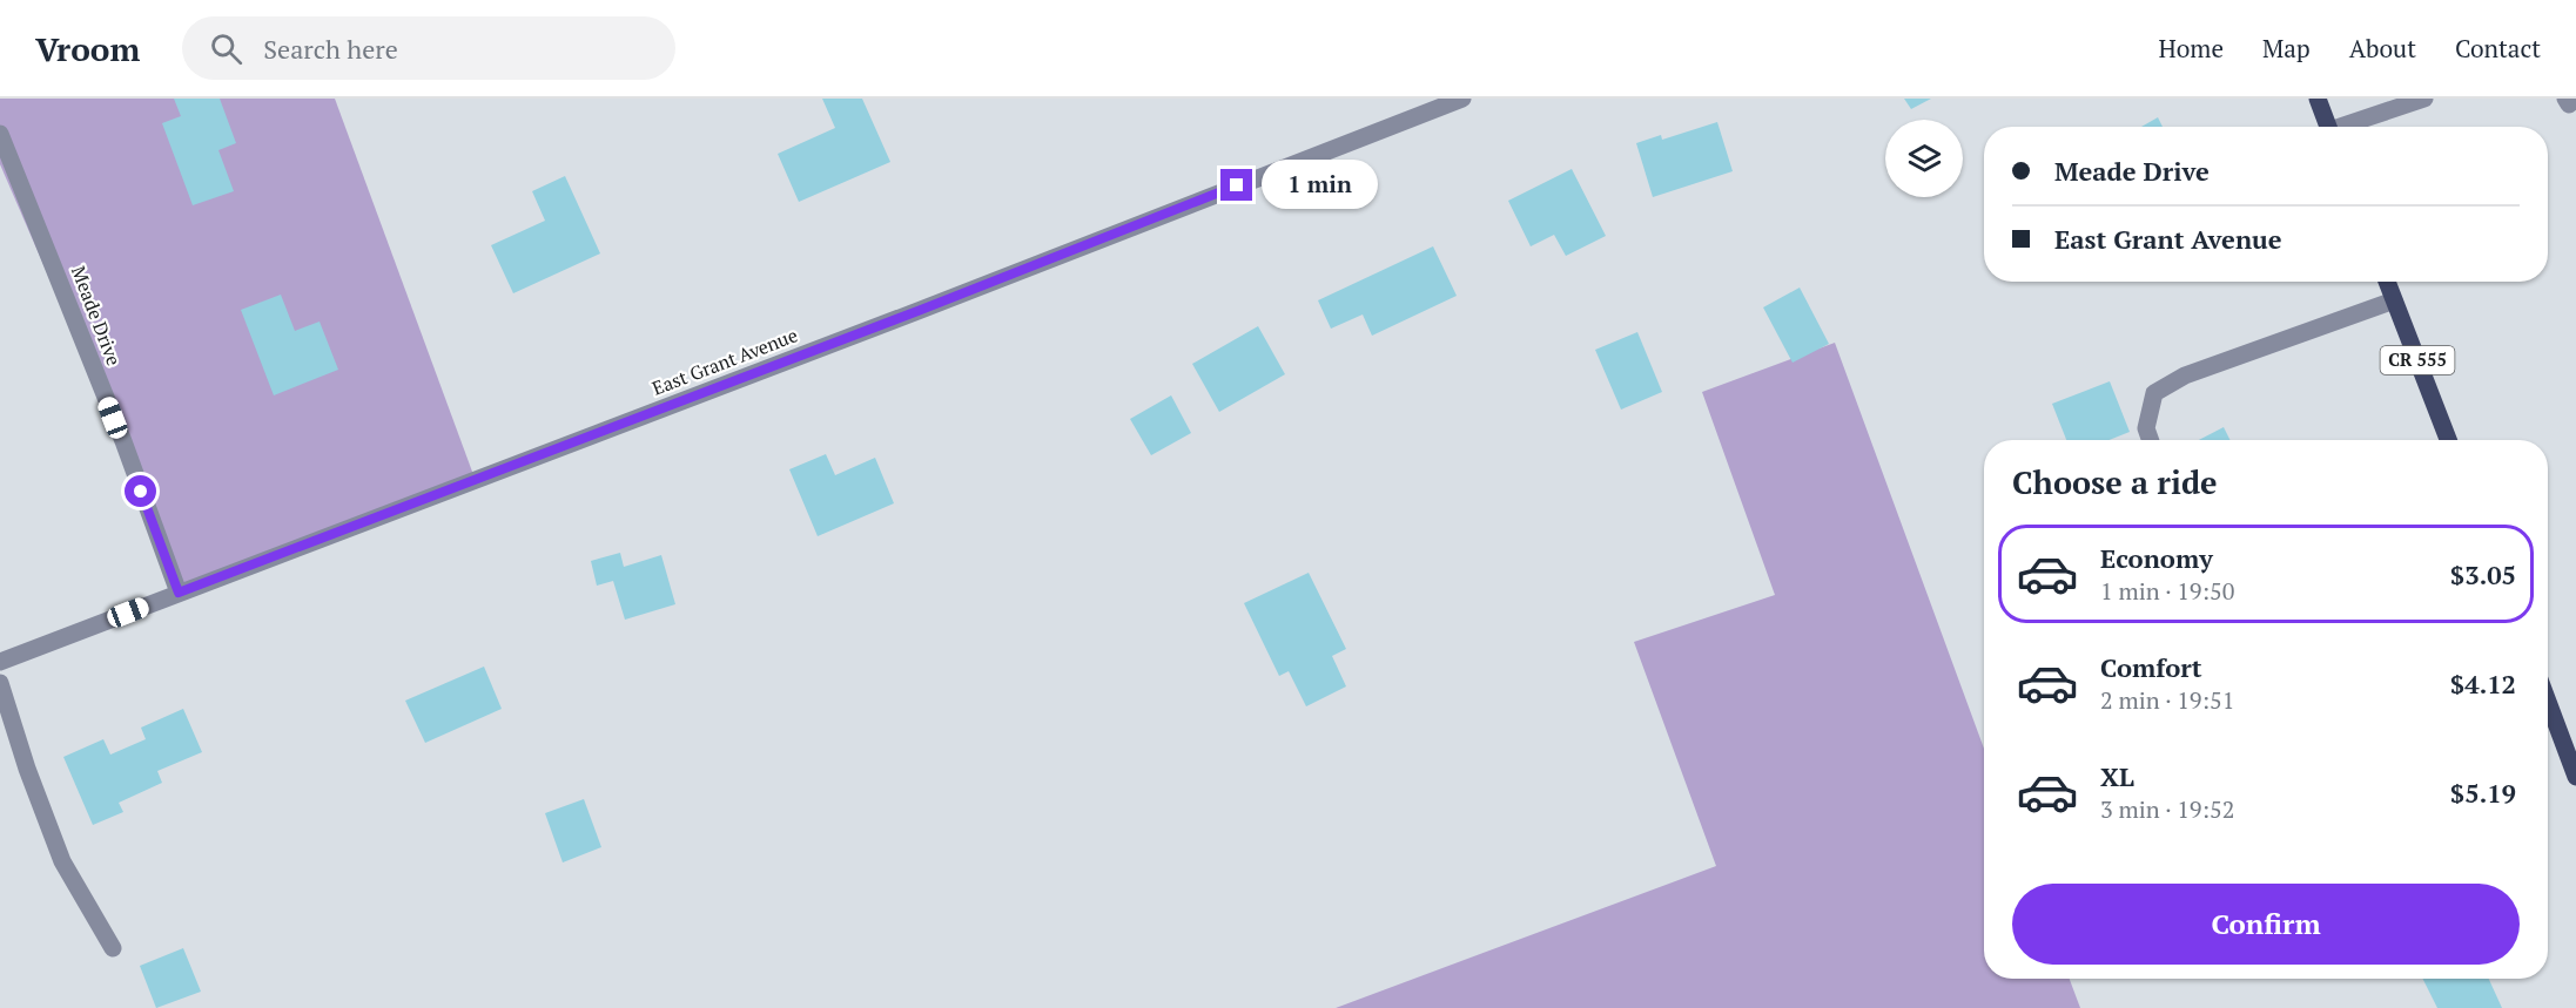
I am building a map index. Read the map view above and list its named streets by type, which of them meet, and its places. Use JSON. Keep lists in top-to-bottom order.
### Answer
{
  "streets": {
    "main road": ["CR 555"],
    "street": ["Meade Drive", "East Grant Avenue"]
  },
  "crossings": [
    ["Meade Drive", "East Grant Avenue"]
  ],
  "page": {
    "header": "Vroom",
    "search": "Search here",
    "nav": [
      "Home",
      "Map",
      "About",
      "Contact"
    ],
    "banner": ["Meade Drive", "East Grant Avenue"],
    "bubble": "1 min",
    "heading": "Choose a ride",
    "list": [
      {
        "name": "Economy",
        "note": "1 min · 19:50",
        "value": "$3.05"
      },
      {
        "name": "Comfort",
        "note": "2 min · 19:51",
        "value": "$4.12"
      },
      {
        "name": "XL",
        "note": "3 min · 19:52",
        "value": "$5.19"
      }
    ],
    "buttons": "Confirm"
  }
}
